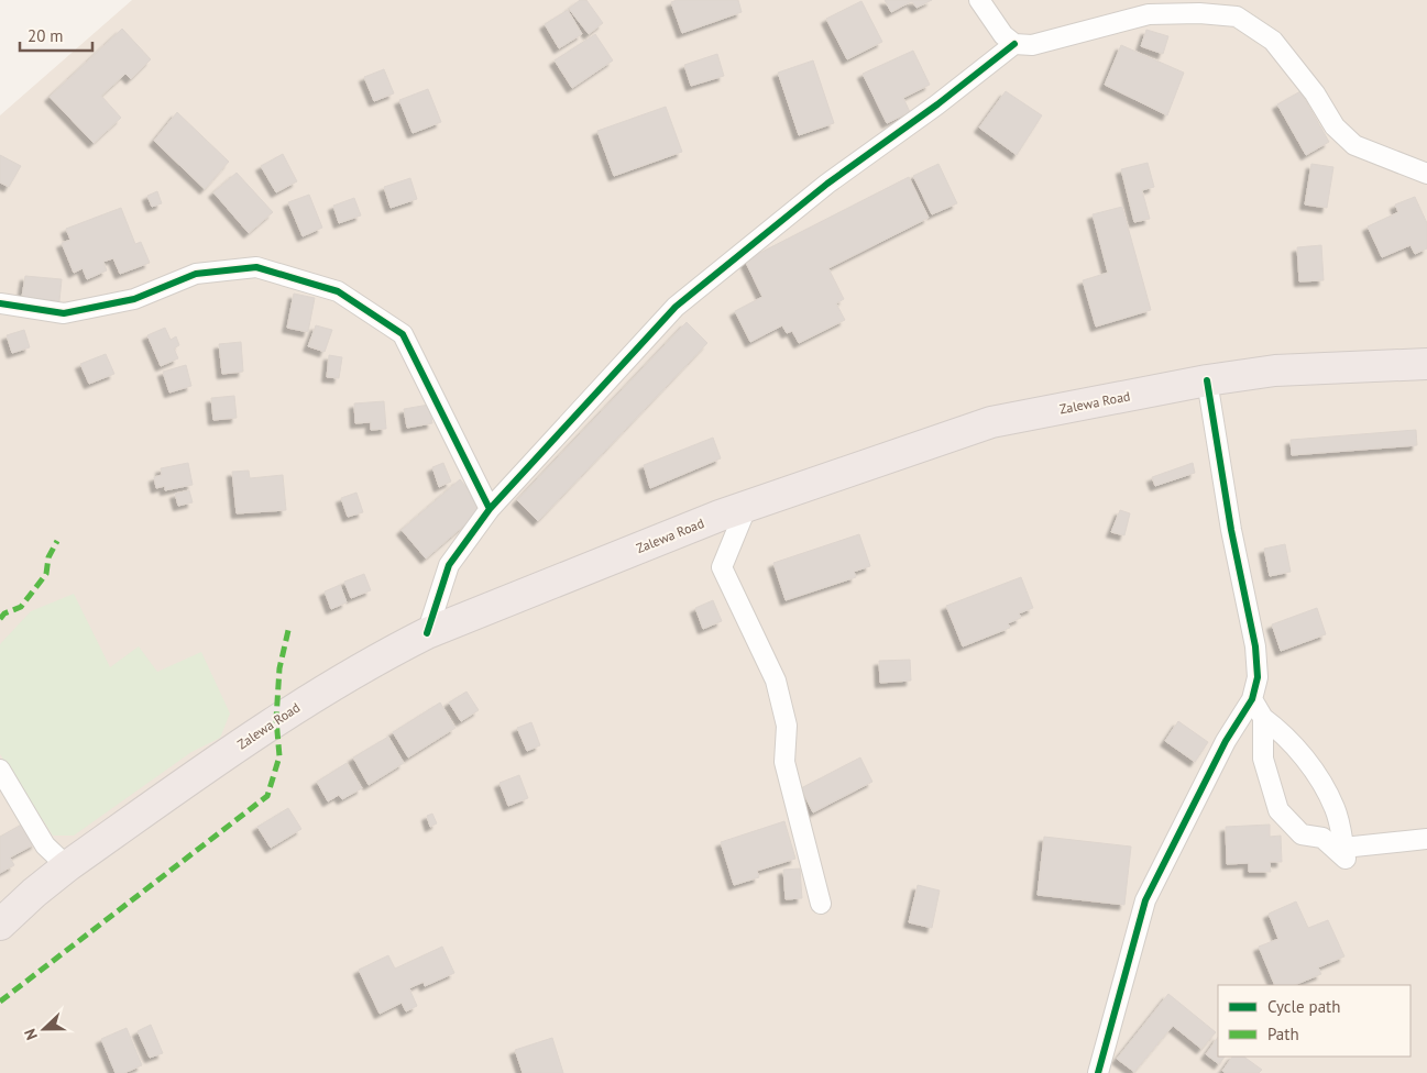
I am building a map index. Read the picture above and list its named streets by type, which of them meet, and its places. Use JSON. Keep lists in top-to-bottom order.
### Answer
{
  "streets": {
    "highway": ["Zalewa Road"]
  },
  "legend": ["Cycle path", "Path"],
  "scale_bar": "20 m",
  "north": "left"
}
